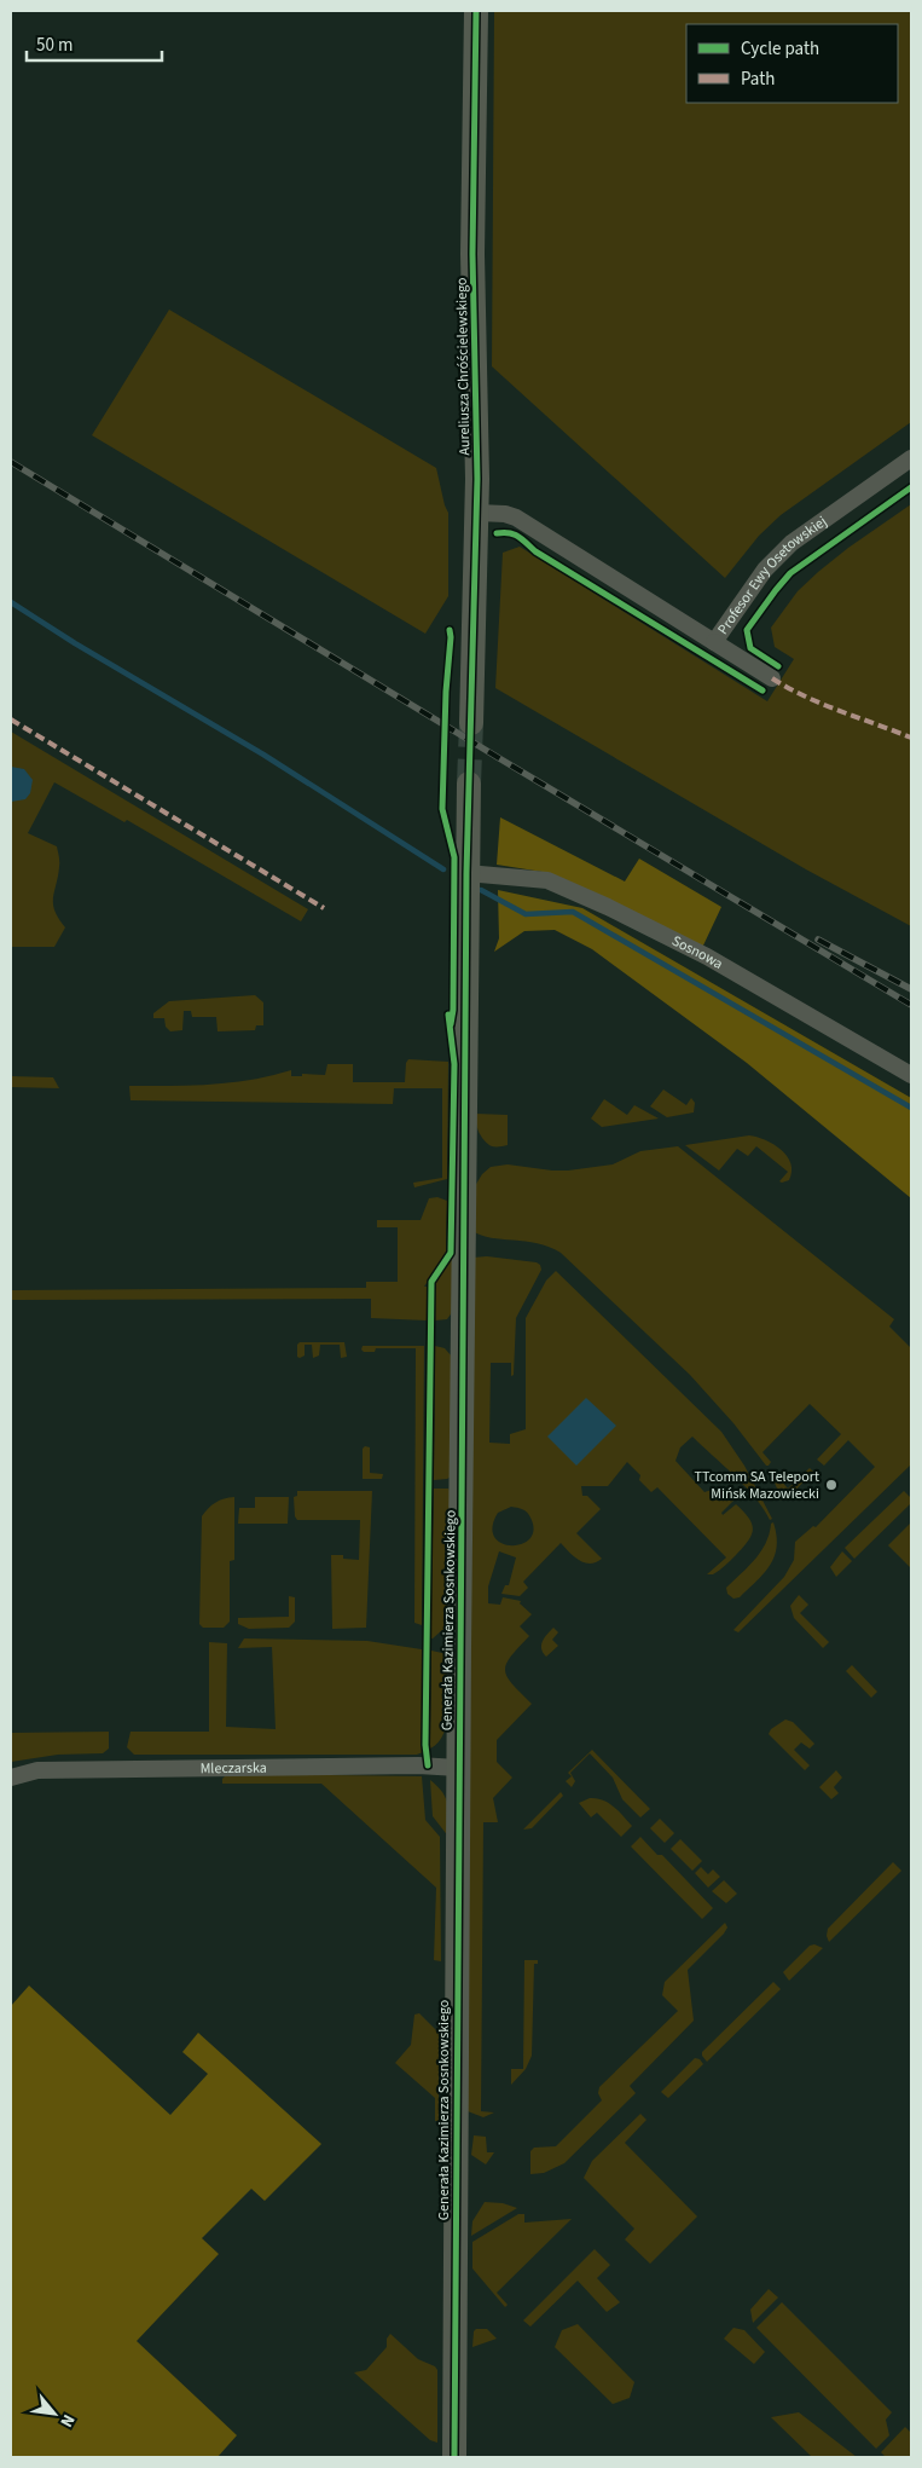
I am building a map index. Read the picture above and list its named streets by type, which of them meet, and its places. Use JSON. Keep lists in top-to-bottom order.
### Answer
{
  "streets": {
    "street": [
      "Aureliusza Chróścielewskiego",
      "Profesor Ewy Osetowskiej",
      "Sosnowa",
      "Generała Kazimierza Sosnkowskiego",
      "Mleczarska"
    ]
  },
  "crossings": [
    ["Aureliusza Chróścielewskiego", "Profesor Ewy Osetowskiej"],
    ["Sosnowa", "Generała Kazimierza Sosnkowskiego"],
    ["Generała Kazimierza Sosnkowskiego", "Mleczarska"]
  ],
  "places": ["TTcomm SA Teleport Mińsk Mazowiecki"],
  "legend": ["Cycle path", "Path"],
  "scale_bar": "50 m",
  "north": "bottom right"
}
